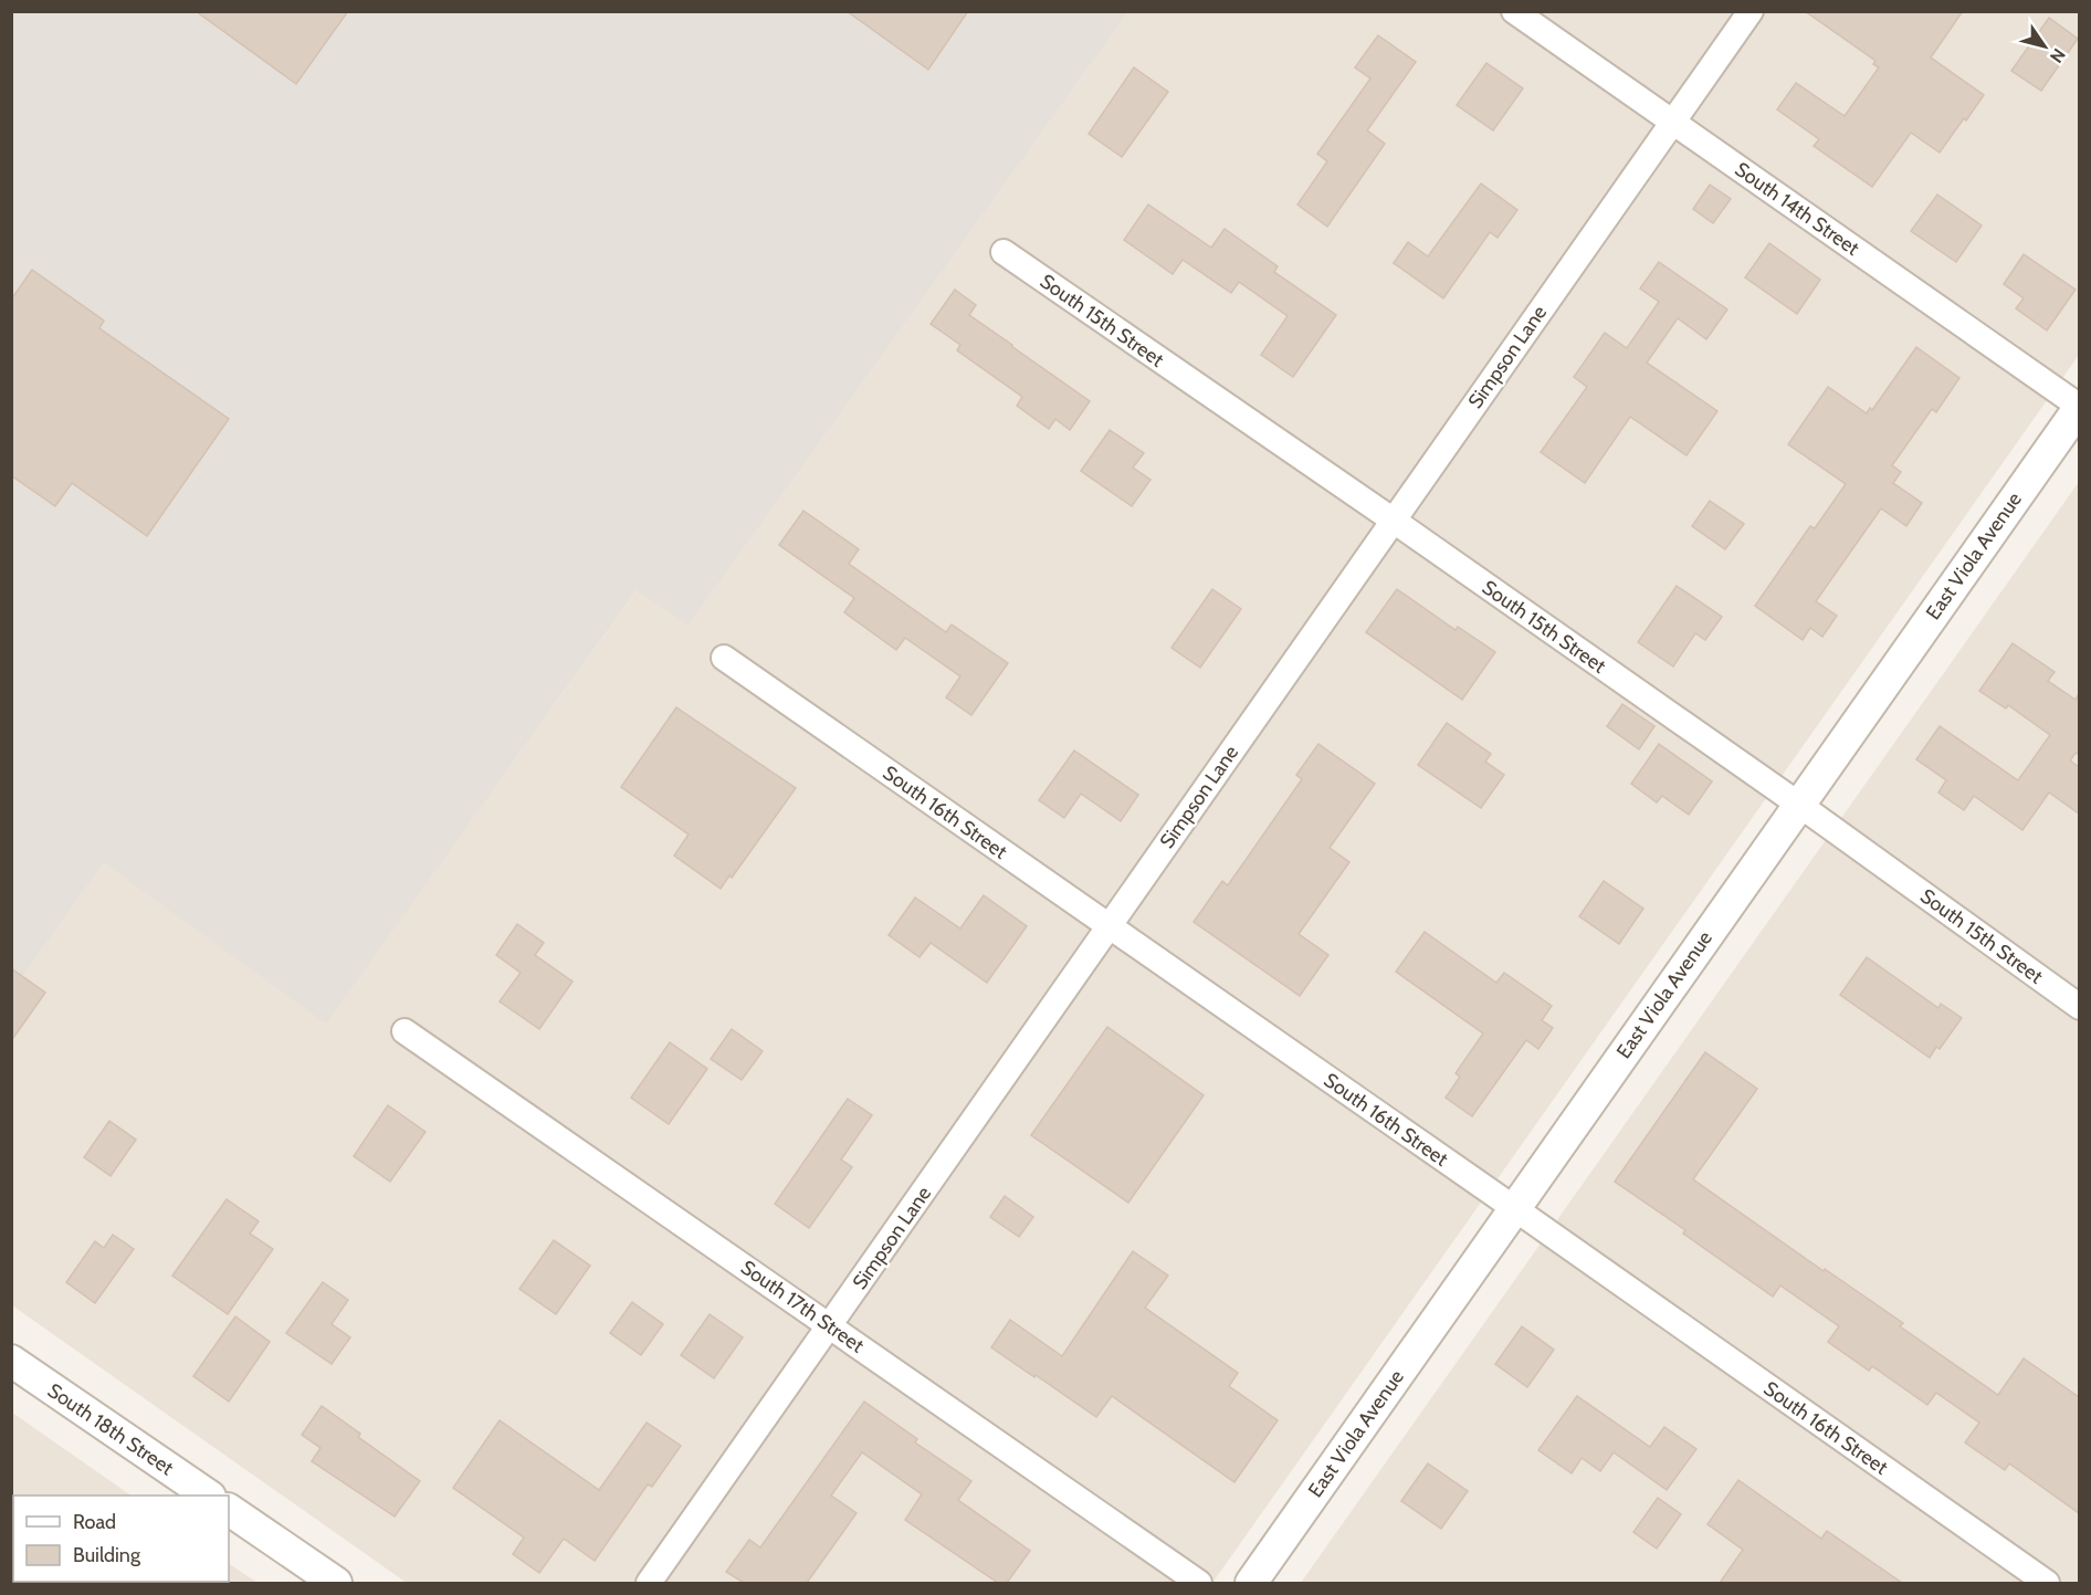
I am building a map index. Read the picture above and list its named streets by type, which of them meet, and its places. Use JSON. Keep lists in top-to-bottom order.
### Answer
{
  "streets": {
    "street": [
      "South 14th Street",
      "South 15th Street",
      "Simpson Lane",
      "East Viola Avenue",
      "South 16th Street",
      "South 17th Street",
      "South 18th Street"
    ]
  },
  "crossings": [
    ["South 14th Street", "Simpson Lane"],
    ["South 14th Street", "East Viola Avenue"],
    ["South 15th Street", "Simpson Lane"],
    ["South 15th Street", "East Viola Avenue"],
    ["Simpson Lane", "South 16th Street"],
    ["Simpson Lane", "South 17th Street"],
    ["East Viola Avenue", "South 16th Street"]
  ],
  "legend": ["Road", "Building"],
  "north": "bottom right"
}
